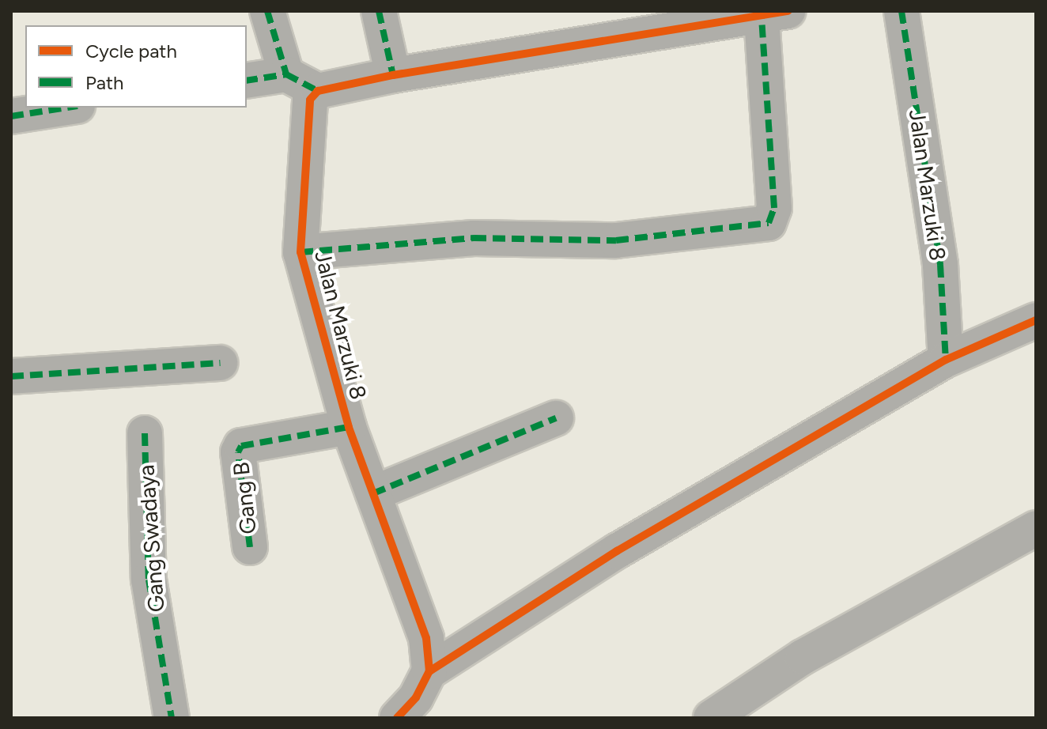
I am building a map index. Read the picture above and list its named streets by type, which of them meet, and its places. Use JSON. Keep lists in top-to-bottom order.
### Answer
{
  "streets": {
    "street": ["Jalan Marzuki 8", "Gang B", "Gang Swadaya"]
  },
  "crossings": [
    ["Jalan Marzuki 8", "Gang B"]
  ],
  "legend": ["Cycle path", "Path"]
}
